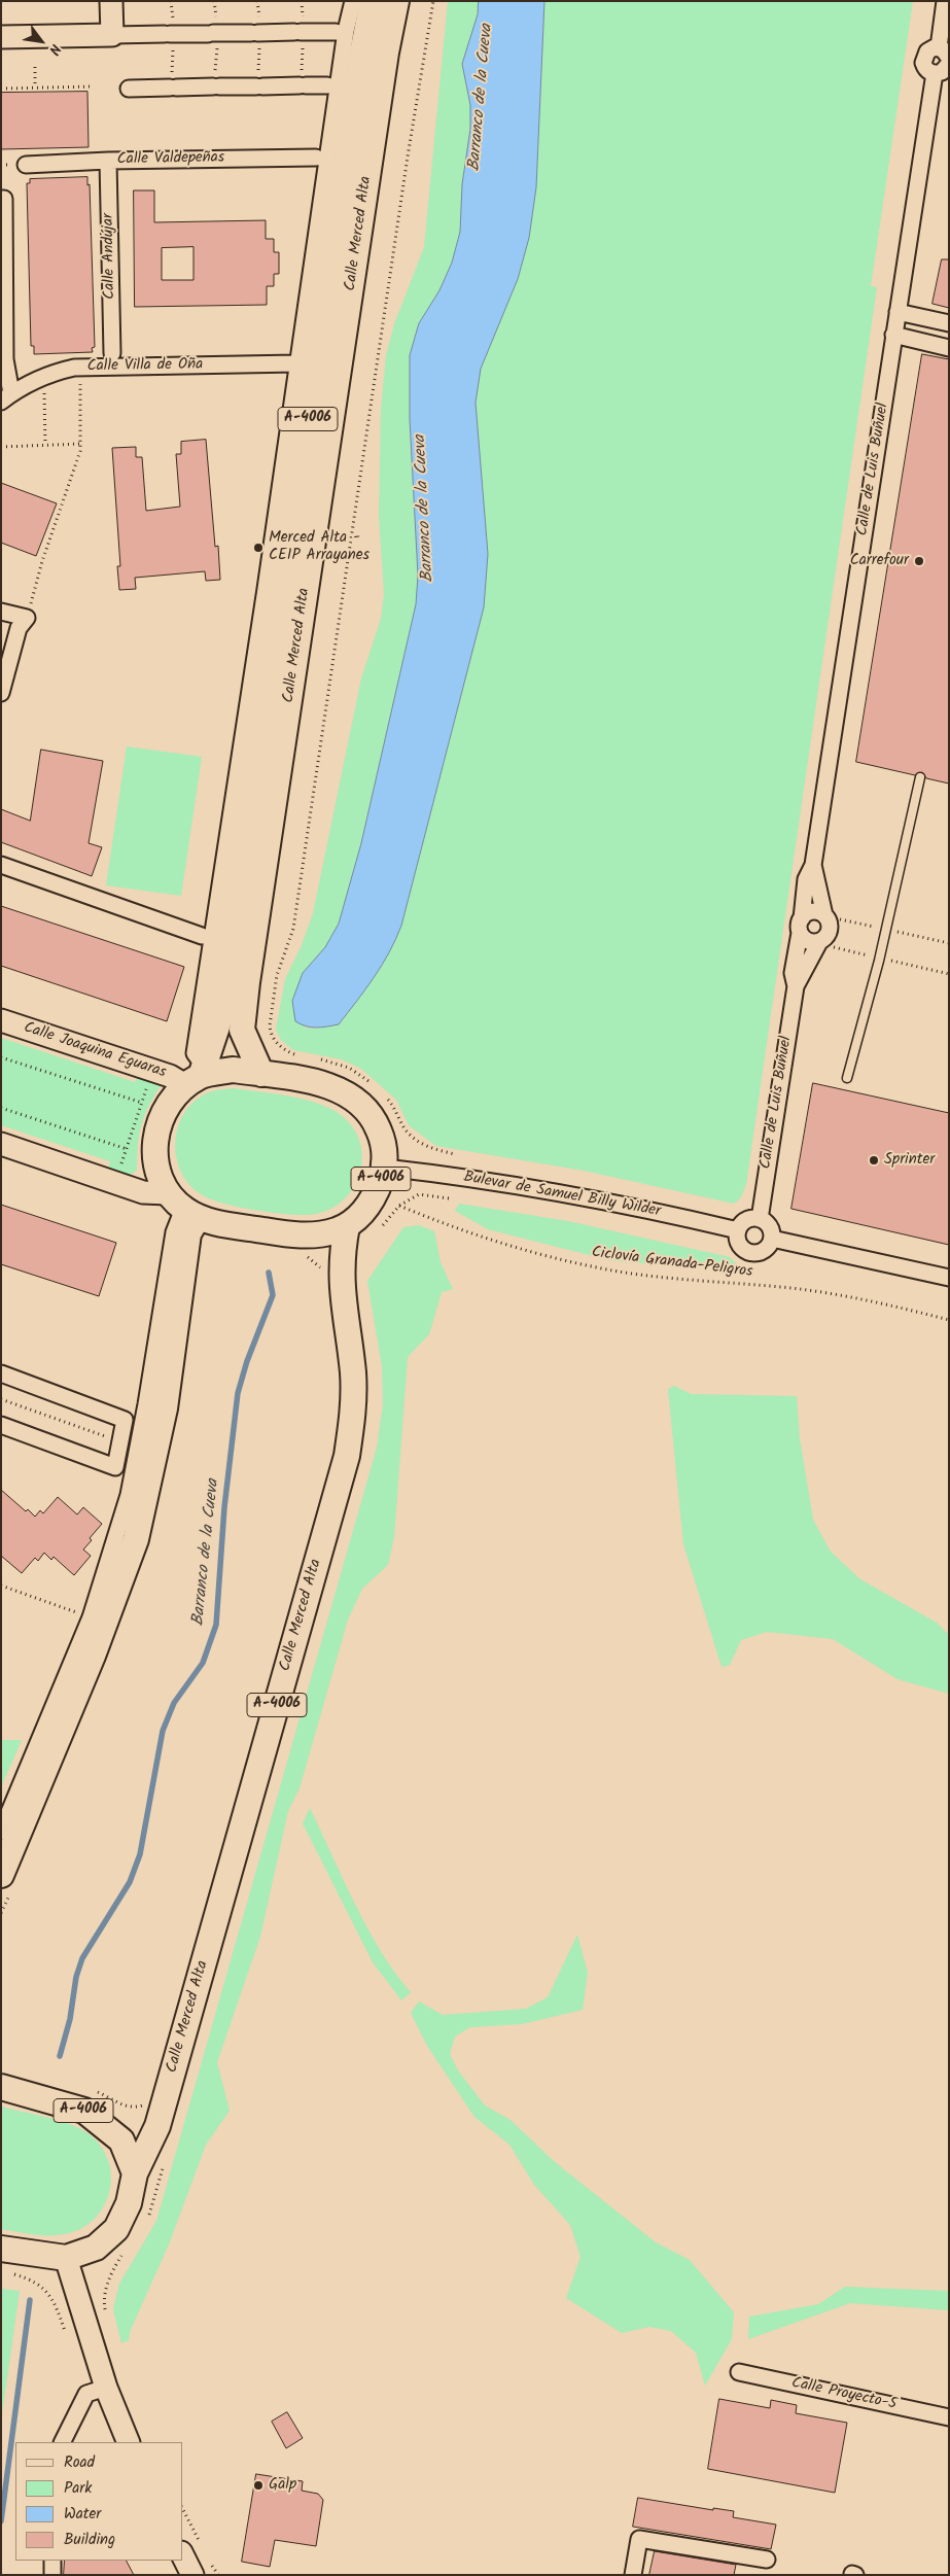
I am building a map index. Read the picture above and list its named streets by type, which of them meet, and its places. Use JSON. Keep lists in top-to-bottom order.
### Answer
{
  "streets": {
    "main road": ["Calle Merced Alta", "A-4006"],
    "street": [
      "Calle Valdepeñas",
      "Calle Andújar",
      "Calle Villa de Oña",
      "Calle de Luis Buñuel",
      "Calle Joaquina Eguaras",
      "Bulevar de Samuel Billy Wilder",
      "Calle Proyecto-5"
    ],
    "path": ["Ciclovía Granada-Peligros"]
  },
  "crossings": [
    ["Calle Valdepeñas", "Calle Andújar"],
    ["Calle Merced Alta", "A-4006"],
    ["Calle Merced Alta", "Calle Joaquina Eguaras"],
    ["A-4006", "Calle Joaquina Eguaras"],
    ["A-4006", "Bulevar de Samuel Billy Wilder"],
    ["Calle de Luis Buñuel", "Bulevar de Samuel Billy Wilder"]
  ],
  "water": ["Barranco de la Cueva"],
  "places": [
    "Merced Alta - CEIP Arrayanes",
    "Carrefour",
    "Sprinter",
    "Galp"
  ],
  "legend": [
    "Road",
    "Park",
    "Water",
    "Building"
  ],
  "north": "bottom right"
}
